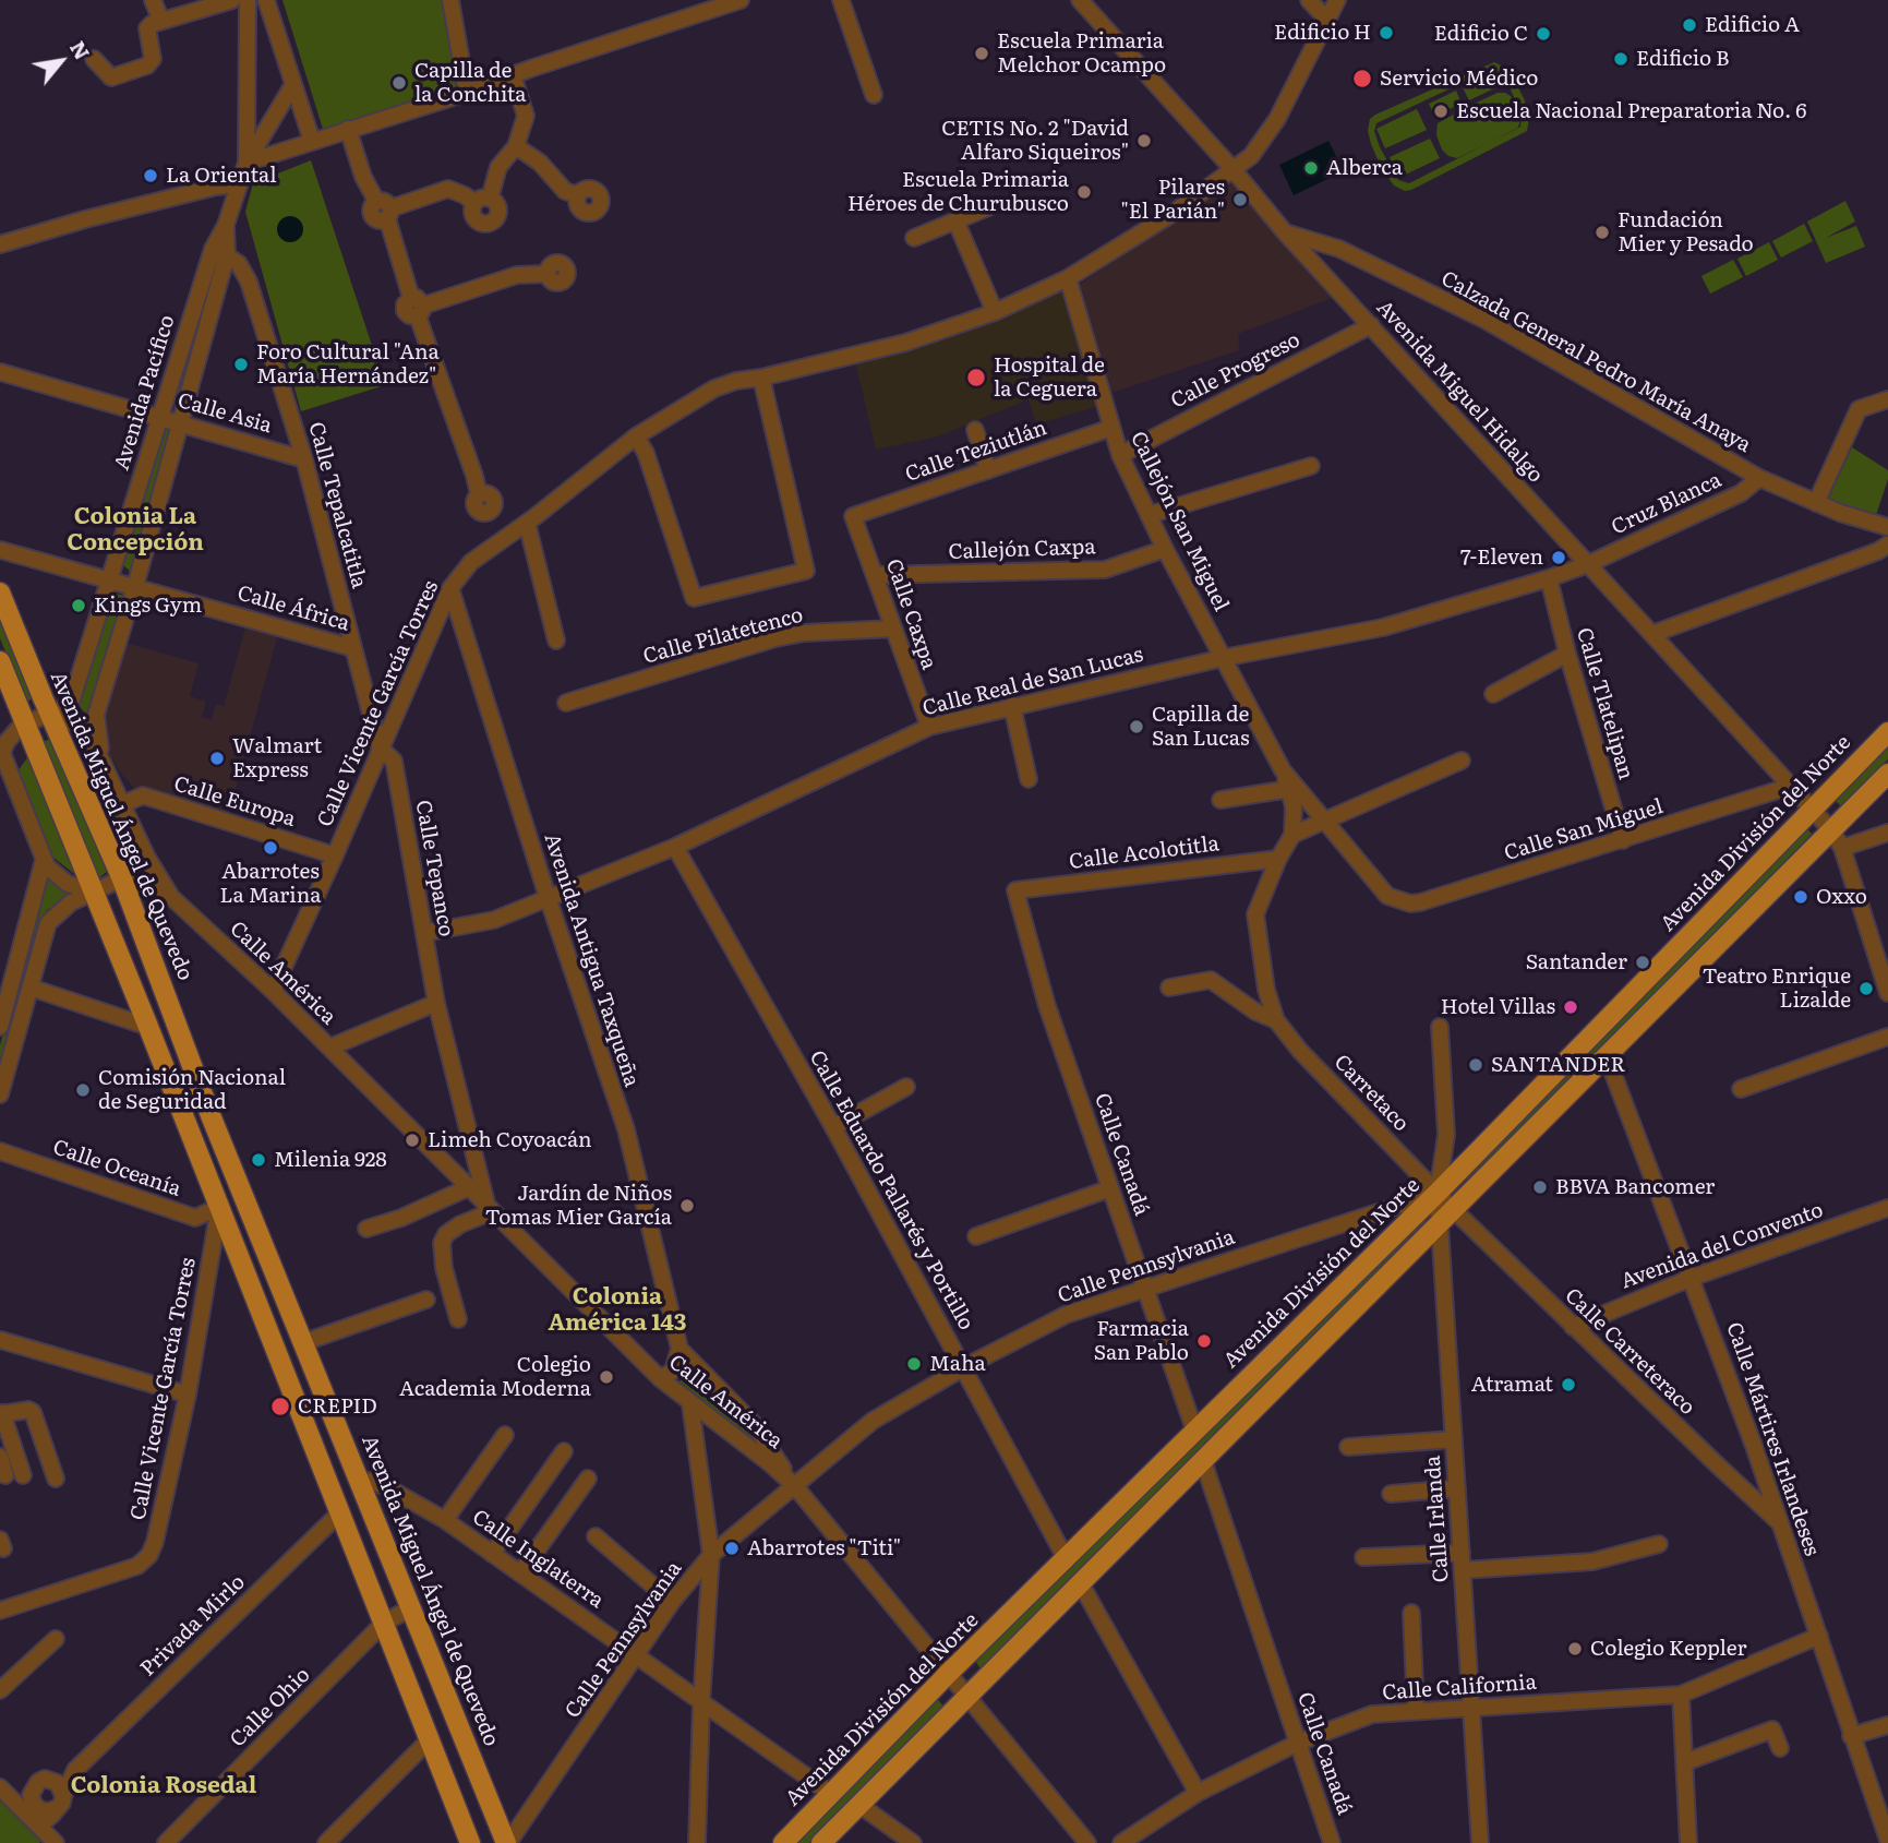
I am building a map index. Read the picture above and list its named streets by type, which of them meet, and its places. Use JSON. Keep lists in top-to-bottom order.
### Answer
{
  "streets": {
    "main road": ["Avenida Miguel Ángel de Quevedo", "Avenida División del Norte"],
    "street": [
      "Calzada General Pedro María Anaya",
      "Calle Progreso",
      "Avenida Miguel Hidalgo",
      "Avenida Pacífico",
      "Calle Asia",
      "Calle Teziutlán",
      "Cruz Blanca",
      "Calle Tepalcatitla",
      "Callejón San Miguel",
      "Callejón Caxpa",
      "Calle África",
      "Calle Caxpa",
      "Calle Pilatetenco",
      "Calle Real de San Lucas",
      "Calle Vicente García Torres",
      "Calle Tlatelipan",
      "Calle Europa",
      "Calle San Miguel",
      "Calle Acolotitla",
      "Calle Tepanco",
      "Avenida Antigua Taxqueña",
      "Calle América",
      "Carretaco",
      "Calle Canadá",
      "Calle Oceanía",
      "Calle Eduardo Pallarés y Portillo",
      "Avenida del Convento",
      "Calle Pennsylvania",
      "Calle Carreteraco",
      "Calle Mártires Irlandeses",
      "Calle Irlanda",
      "Calle Inglaterra",
      "Privada Mirlo",
      "Calle California",
      "Calle Ohio"
    ]
  },
  "crossings": [
    ["Calzada General Pedro María Anaya", "Avenida Miguel Hidalgo"],
    ["Calzada General Pedro María Anaya", "Cruz Blanca"],
    ["Calle Progreso", "Avenida Miguel Hidalgo"],
    ["Calle Progreso", "Callejón San Miguel"],
    ["Avenida Miguel Hidalgo", "Cruz Blanca"],
    ["Avenida Miguel Hidalgo", "Calle Real de San Lucas"],
    ["Avenida Miguel Hidalgo", "Calle Vicente García Torres"],
    ["Avenida Miguel Hidalgo", "Calle San Miguel"],
    ["Avenida Miguel Hidalgo", "Avenida División del Norte"],
    ["Avenida Pacífico", "Calle Asia"],
    ["Avenida Pacífico", "Calle Tepalcatitla"],
    ["Avenida Pacífico", "Calle África"],
    ["Avenida Pacífico", "Avenida Miguel Ángel de Quevedo"],
    ["Avenida Pacífico", "Calle América"],
    ["Calle Asia", "Calle Tepalcatitla"],
    ["Calle Teziutlán", "Callejón San Miguel"],
    ["Calle Teziutlán", "Calle Caxpa"],
    ["Cruz Blanca", "Calle Real de San Lucas"],
    ["Calle Tepalcatitla", "Calle África"],
    ["Calle Tepalcatitla", "Calle Vicente García Torres"],
    ["Calle Tepalcatitla", "Calle Tepanco"],
    ["Callejón San Miguel", "Callejón Caxpa"],
    ["Callejón San Miguel", "Calle Real de San Lucas"],
    ["Callejón San Miguel", "Calle Vicente García Torres"],
    ["Callejón San Miguel", "Calle San Miguel"],
    ["Callejón Caxpa", "Calle Caxpa"],
    ["Calle Caxpa", "Calle Pilatetenco"],
    ["Calle Caxpa", "Calle Real de San Lucas"],
    ["Calle Real de San Lucas", "Calle Tlatelipan"],
    ["Calle Real de San Lucas", "Calle Tepanco"],
    ["Calle Real de San Lucas", "Avenida Antigua Taxqueña"],
    ["Calle Real de San Lucas", "Calle Eduardo Pallarés y Portillo"],
    ["Calle Vicente García Torres", "Calle Europa"],
    ["Calle Vicente García Torres", "Calle Tepanco"],
    ["Calle Vicente García Torres", "Avenida Antigua Taxqueña"],
    ["Calle Vicente García Torres", "Calle América"],
    ["Calle Vicente García Torres", "Calle Oceanía"],
    ["Calle Tlatelipan", "Calle San Miguel"],
    ["Calle Europa", "Calle América"],
    ["Avenida Miguel Ángel de Quevedo", "Calle América"],
    ["Avenida Miguel Ángel de Quevedo", "Calle Pennsylvania"],
    ["Avenida Miguel Ángel de Quevedo", "Calle Inglaterra"],
    ["Avenida Miguel Ángel de Quevedo", "Calle Ohio"],
    ["Avenida División del Norte", "Calle América"],
    ["Avenida División del Norte", "Carretaco"],
    ["Avenida División del Norte", "Calle Canadá"],
    ["Avenida División del Norte", "Calle Eduardo Pallarés y Portillo"],
    ["Avenida División del Norte", "Calle Pennsylvania"],
    ["Avenida División del Norte", "Calle Irlanda"],
    ["Avenida División del Norte", "Calle Inglaterra"],
    ["Calle Acolotitla", "Calle Canadá"],
    ["Calle Tepanco", "Calle América"],
    ["Calle América", "Calle Pennsylvania"],
    ["Carretaco", "Calle Pennsylvania"],
    ["Carretaco", "Calle Irlanda"],
    ["Calle Canadá", "Calle Pennsylvania"],
    ["Calle Canadá", "Calle California"],
    ["Calle Eduardo Pallarés y Portillo", "Calle Pennsylvania"],
    ["Avenida del Convento", "Calle Carreteraco"],
    ["Avenida del Convento", "Calle Mártires Irlandeses"],
    ["Calle Pennsylvania", "Calle Irlanda"],
    ["Calle Pennsylvania", "Calle Inglaterra"],
    ["Calle Carreteraco", "Calle Mártires Irlandeses"],
    ["Calle Carreteraco", "Calle Irlanda"],
    ["Calle Mártires Irlandeses", "Calle California"],
    ["Calle Irlanda", "Calle California"]
  ],
  "districts": ["Colonia La Concepción", "Colonia América 143", "Colonia Rosedal"],
  "places": [
    "Edificio A",
    "Edificio H",
    "Edificio C",
    "Escuela Primaria Melchor Ocampo",
    "Edificio B",
    "Servicio Médico",
    "Capilla de la Conchita",
    "Escuela Nacional Preparatoria No. 6",
    "CETIS No. 2 \"David Alfaro Siqueiros\"",
    "Alberca",
    "La Oriental",
    "Escuela Primaria Héroes de Churubusco",
    "Pilares \"El Parián\"",
    "Fundación Mier y Pesado",
    "Foro Cultural \"Ana María Hernández\"",
    "Hospital de la Ceguera",
    "7-Eleven",
    "Kings Gym",
    "Capilla de San Lucas",
    "Walmart Express",
    "Abarrotes La Marina",
    "Oxxo",
    "Santander",
    "Teatro Enrique Lizalde",
    "Hotel Villas",
    "SANTANDER",
    "Comisión Nacional de Seguridad",
    "Limeh Coyoacán",
    "Milenia 928",
    "BBVA Bancomer",
    "Jardín de Niños Tomas Mier García",
    "Farmacia San Pablo",
    "Maha",
    "Colegio Academia Moderna",
    "Atramat",
    "CREPID",
    "Abarrotes \"Titi\"",
    "Colegio Keppler"
  ],
  "north": "top right"
}
